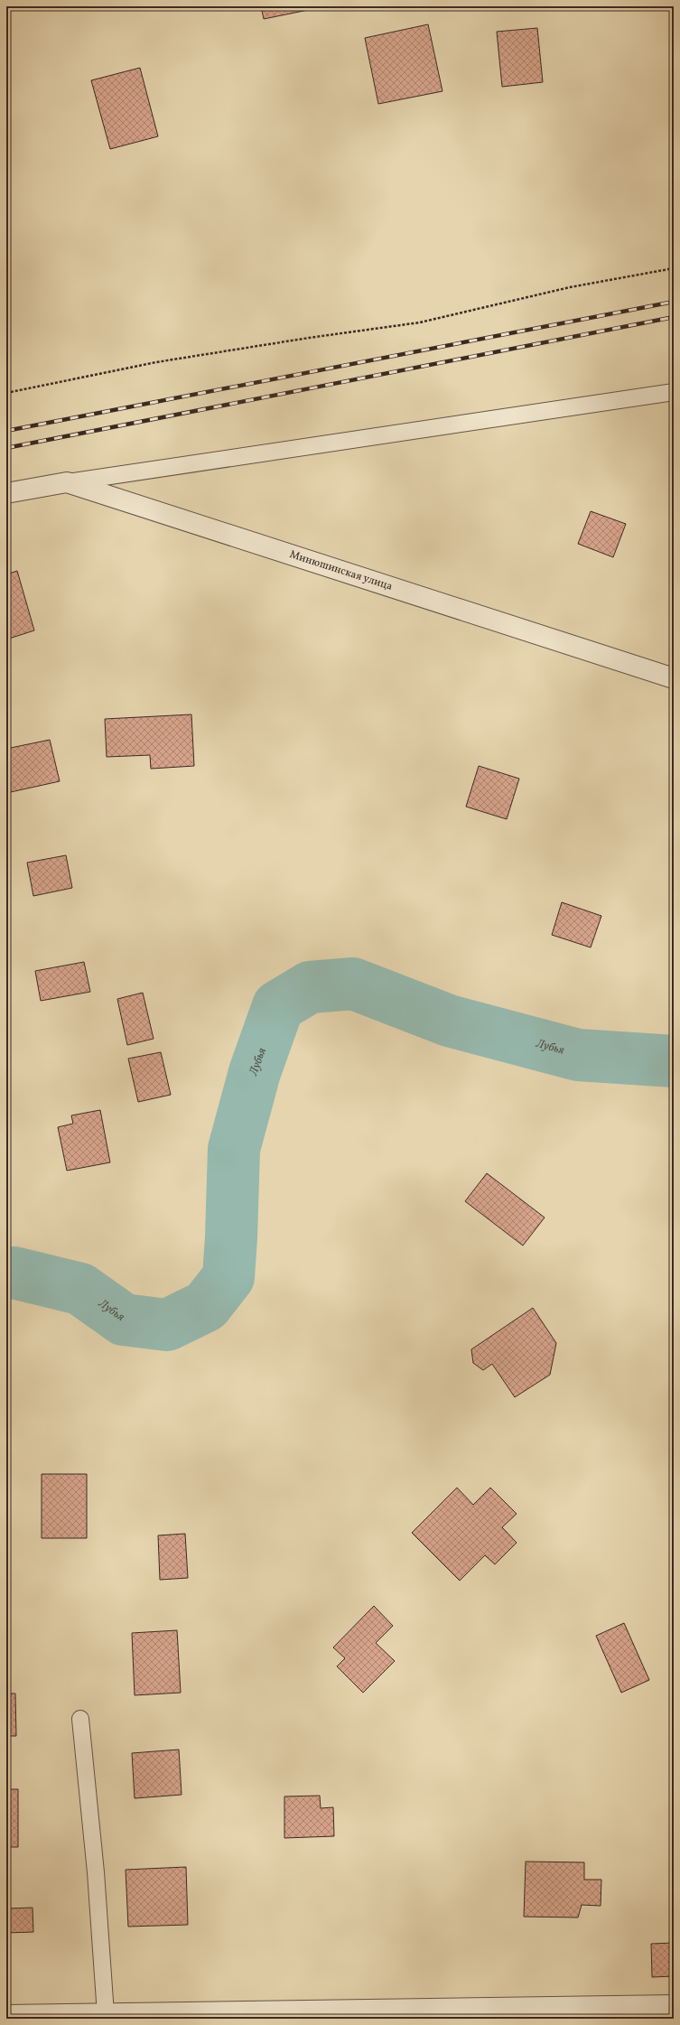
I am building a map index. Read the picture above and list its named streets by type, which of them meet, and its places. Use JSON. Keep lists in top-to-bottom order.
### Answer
{
  "streets": {
    "street": ["Минюшинская улица"]
  },
  "water": ["Лубья"]
}
